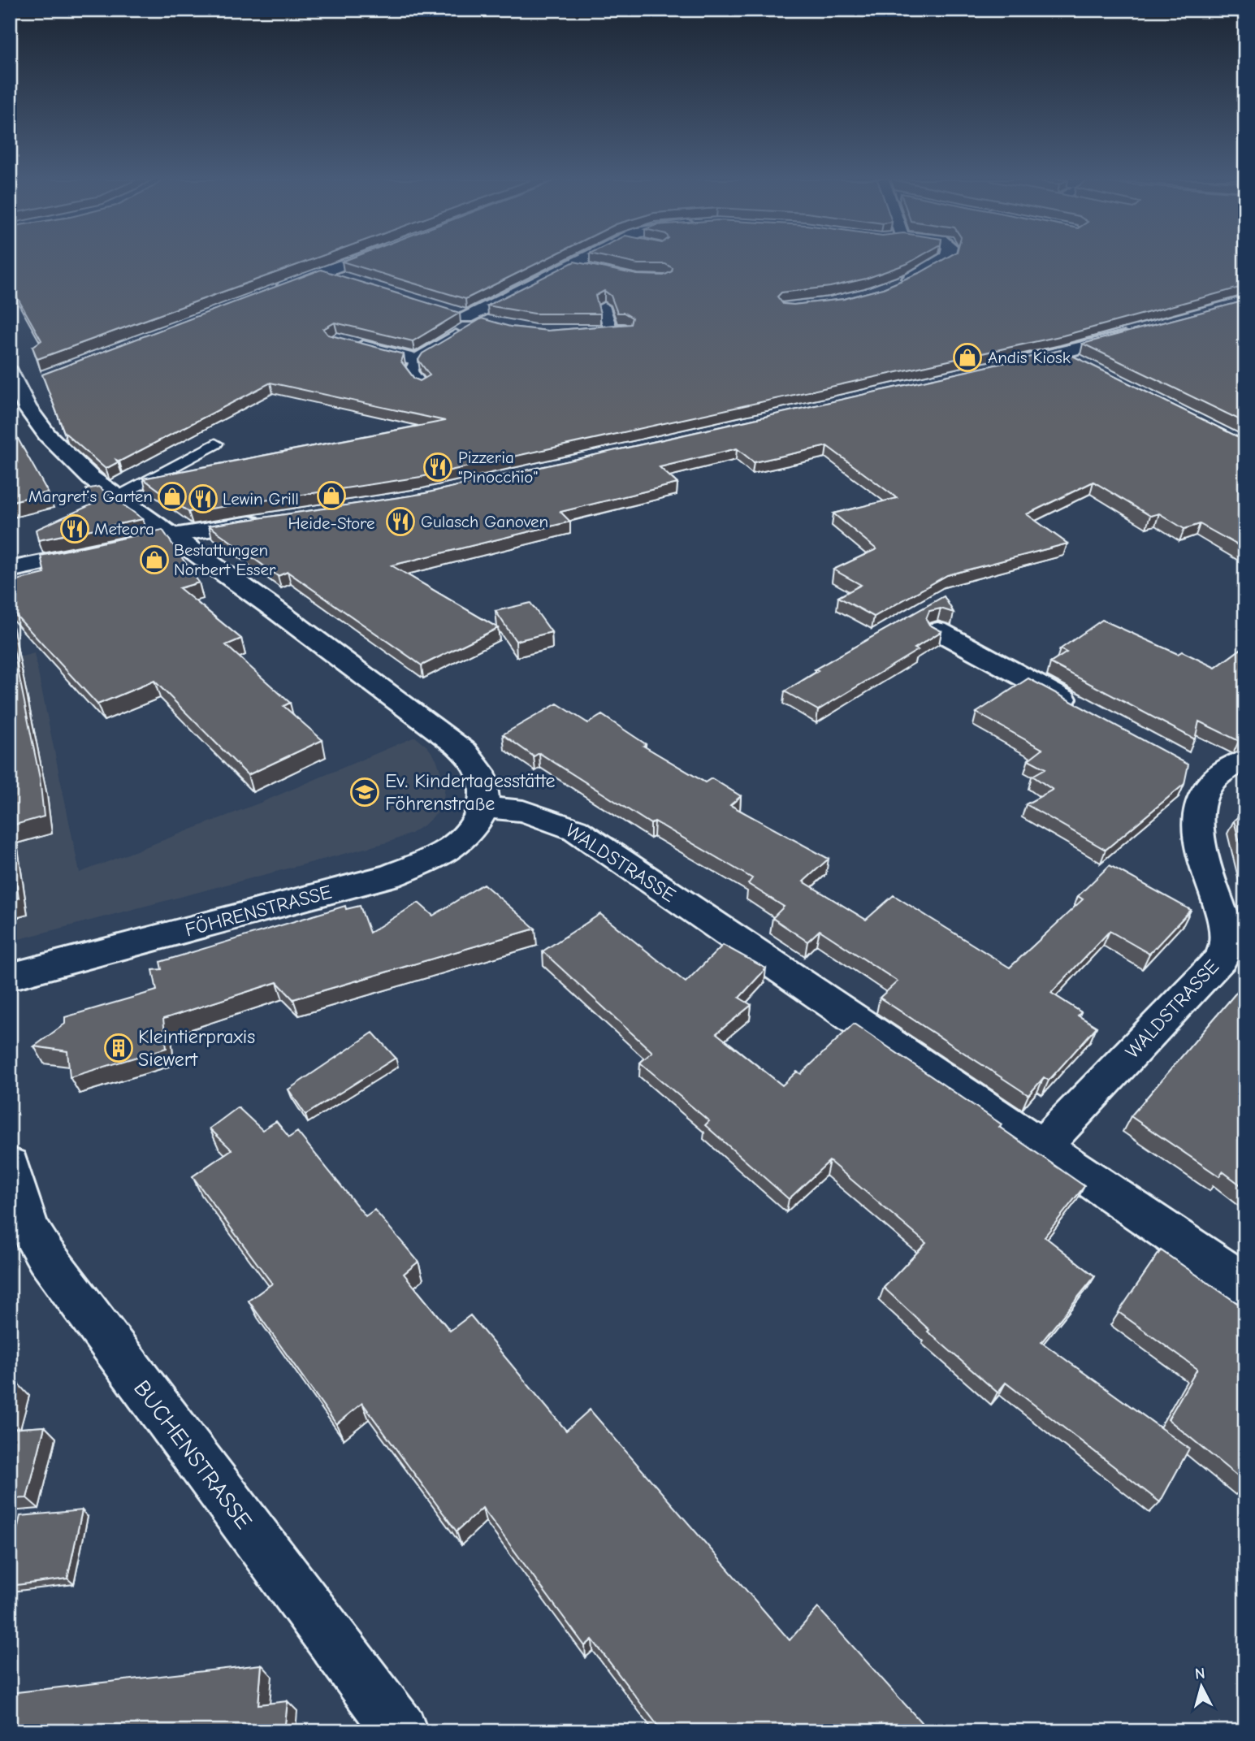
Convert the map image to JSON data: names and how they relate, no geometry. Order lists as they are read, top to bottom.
{
  "streets": {
    "street": ["WALDSTRASSE", "FÖHRENSTRASSE", "BUCHENSTRASSE"]
  },
  "crossings": [
    ["WALDSTRASSE", "FÖHRENSTRASSE"]
  ],
  "places": {
    "shop": [
      "Andis Kiosk",
      "Heide-Store",
      "Margret’s Garten",
      "Bestattungen Norbert Esser"
    ],
    "restaurant": [
      "Pizzeria \"Pinocchio\"",
      "Lewin Grill",
      "Gulasch Ganoven",
      "Meteora"
    ],
    "school or university": ["Ev. Kindertagesstätte Föhrenstraße"],
    "building": ["Kleintierpraxis Siewert"]
  },
  "north": "top"
}
